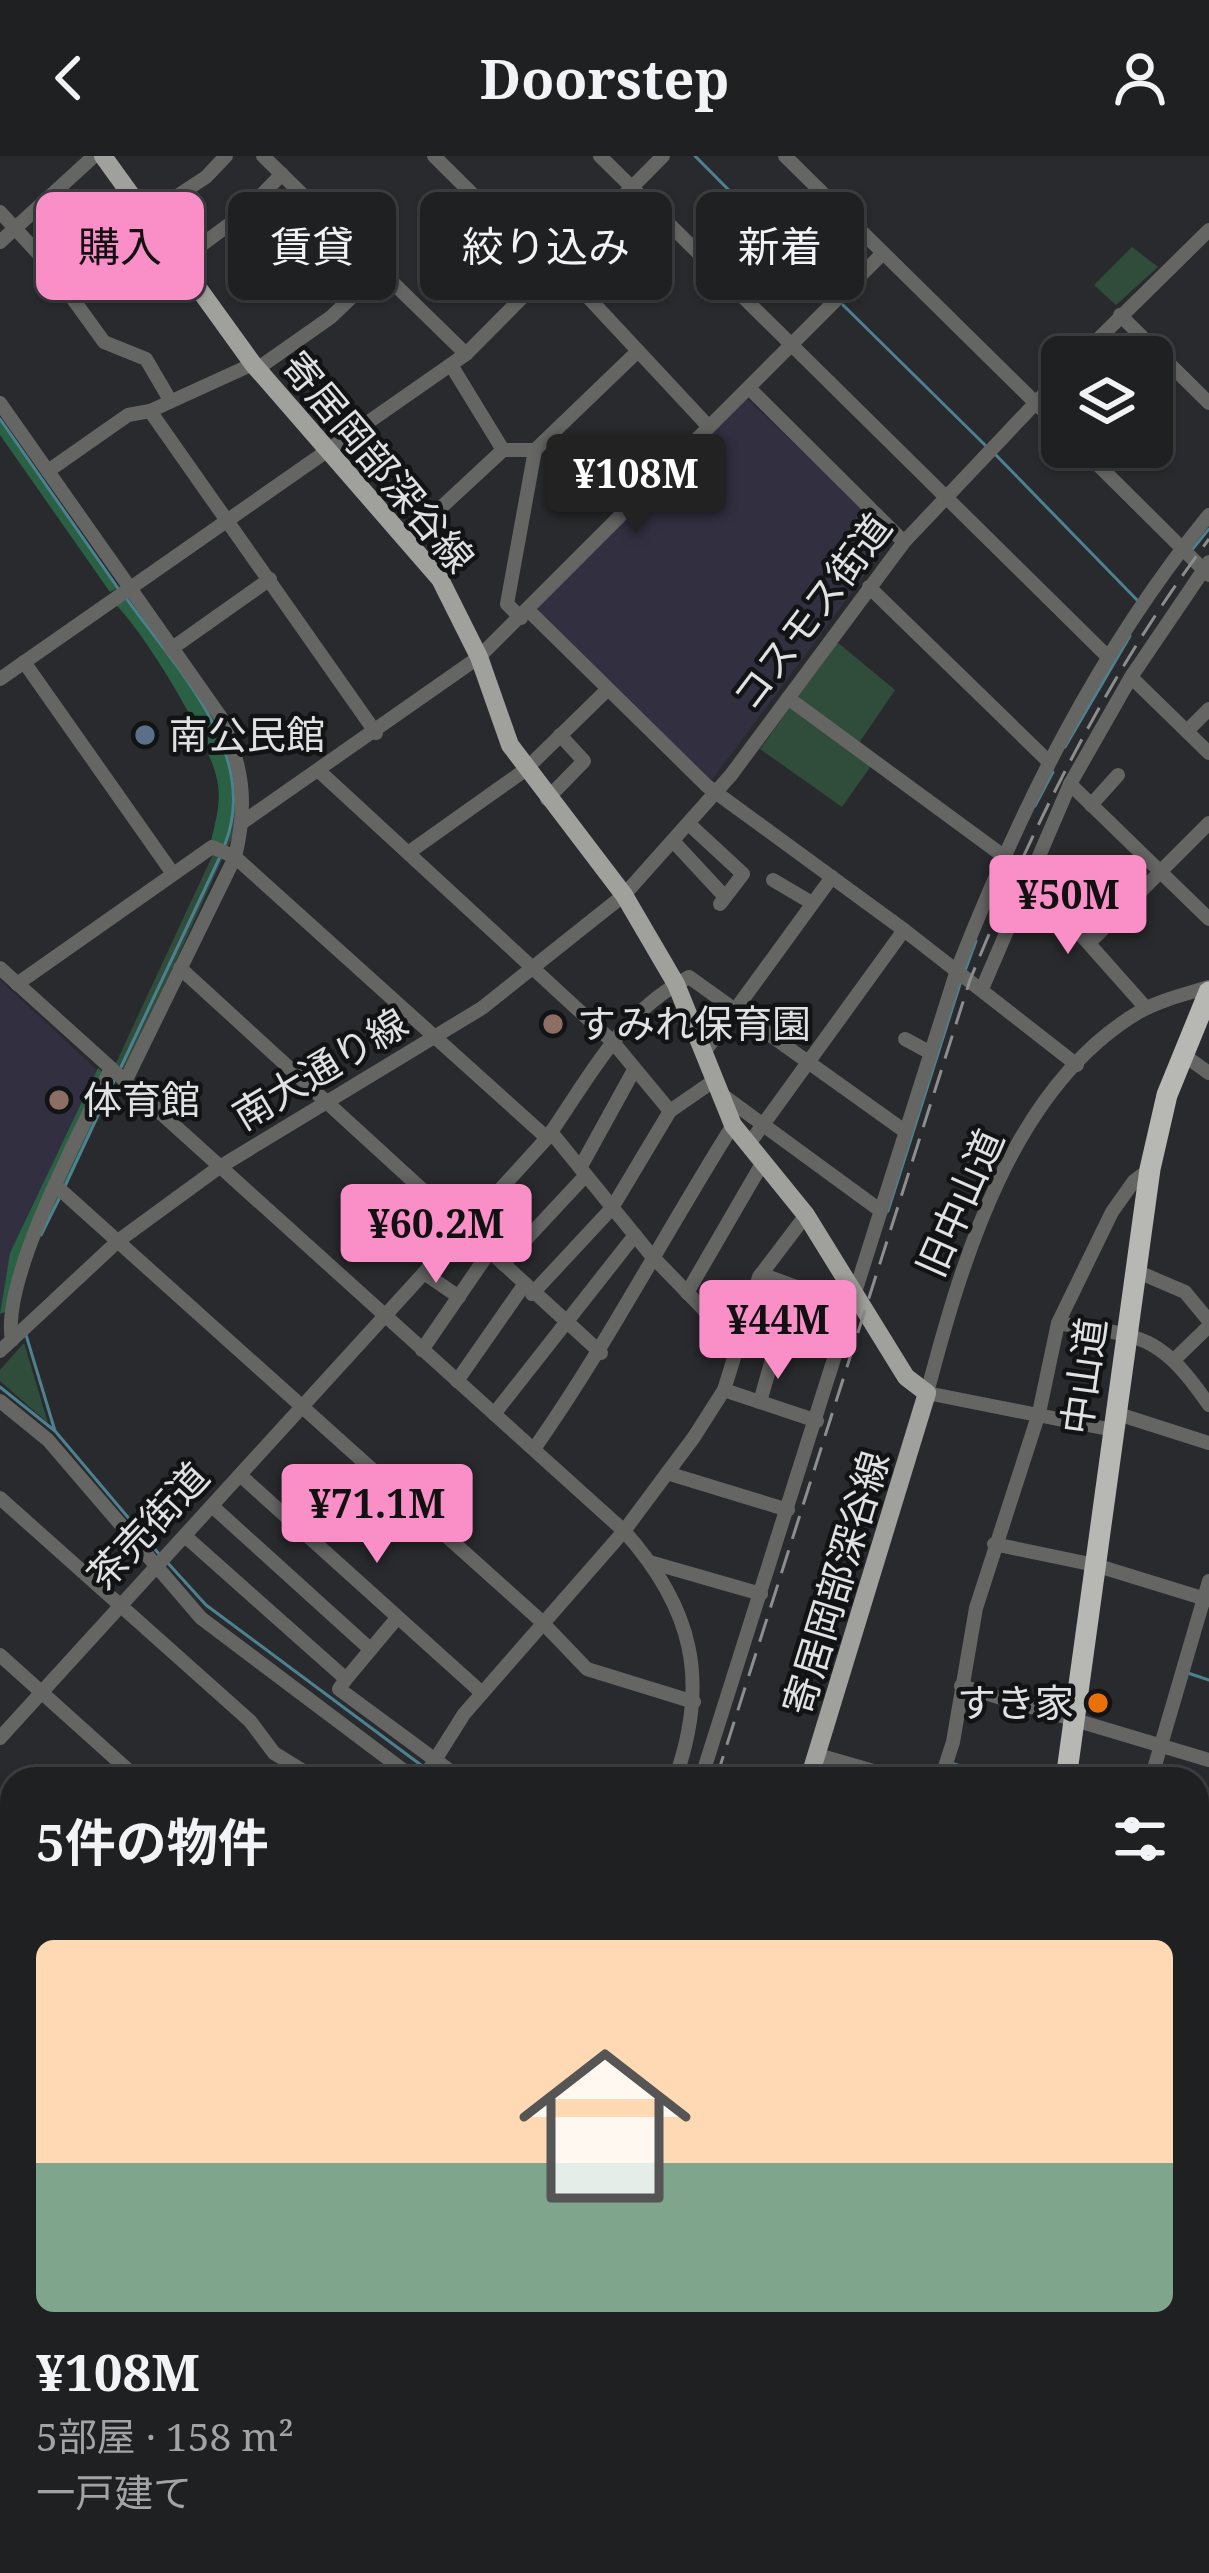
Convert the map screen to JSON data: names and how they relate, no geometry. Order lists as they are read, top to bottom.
{
  "streets": {
    "highway": ["中山道"],
    "main road": ["寄居岡部深谷線"],
    "street": [
      "コスモス街道",
      "南大通り線",
      "旧中山道",
      "茶売街道"
    ]
  },
  "crossings": [
    ["寄居岡部深谷線", "コスモス街道"],
    ["寄居岡部深谷線", "南大通り線"],
    ["寄居岡部深谷線", "旧中山道"],
    ["寄居岡部深谷線", "茶売街道"],
    ["コスモス街道", "南大通り線"],
    ["旧中山道", "中山道"]
  ],
  "places": [
    "南公民館",
    "すみれ保育園",
    "体育館",
    "すき家"
  ],
  "page": {
    "header": "Doorstep",
    "chip": [
      "購入",
      "賃貸",
      "絞り込み",
      "新着"
    ],
    "price": [
      "¥108M",
      "¥50M",
      "¥60.2M",
      "¥44M",
      "¥71.1M"
    ],
    "heading": "5件の物件",
    "list": [
      {
        "name": "¥108M",
        "note": "5部屋 · 158 m² · 一戸建て"
      }
    ]
  }
}
